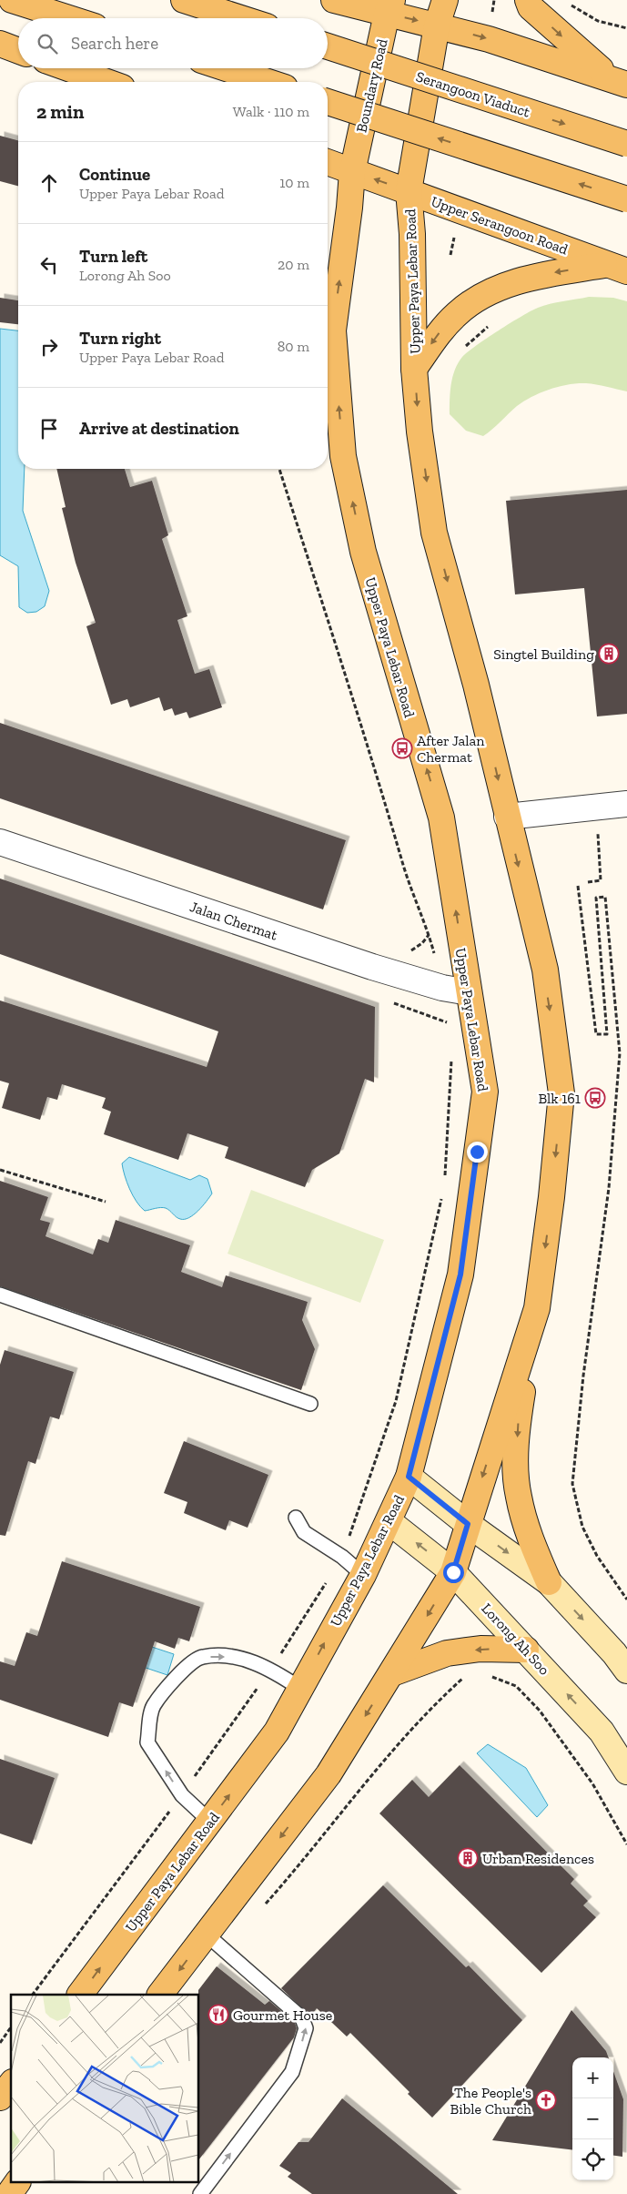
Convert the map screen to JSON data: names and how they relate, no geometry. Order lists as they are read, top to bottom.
{
  "streets": {
    "main road": [
      "Boundary Road",
      "Serangoon Viaduct",
      "Upper Serangoon Road",
      "Upper Paya Lebar Road",
      "Lorong Ah Soo"
    ],
    "street": ["Jalan Chermat"]
  },
  "crossings": [
    ["Boundary Road", "Upper Serangoon Road"],
    ["Boundary Road", "Upper Paya Lebar Road"],
    ["Upper Serangoon Road", "Upper Paya Lebar Road"],
    ["Upper Paya Lebar Road", "Jalan Chermat"],
    ["Upper Paya Lebar Road", "Lorong Ah Soo"]
  ],
  "places": {
    "building": ["Singtel Building", "Urban Residences"],
    "bus stop": ["After Jalan Chermat", "Blk 161"],
    "restaurant": ["Gourmet House"],
    "church": ["The People's Bible Church"]
  },
  "page": {
    "search": "Search here",
    "heading": ["2 min", "Walk · 110 m"],
    "list": [
      ["Continue", "Upper Paya Lebar Road", "10 m"],
      ["Turn left", "Lorong Ah Soo", "20 m"],
      ["Turn right", "Upper Paya Lebar Road", "80 m"],
      "Arrive at destination"
    ],
    "map_buttons": ["+", "−"]
  }
}
